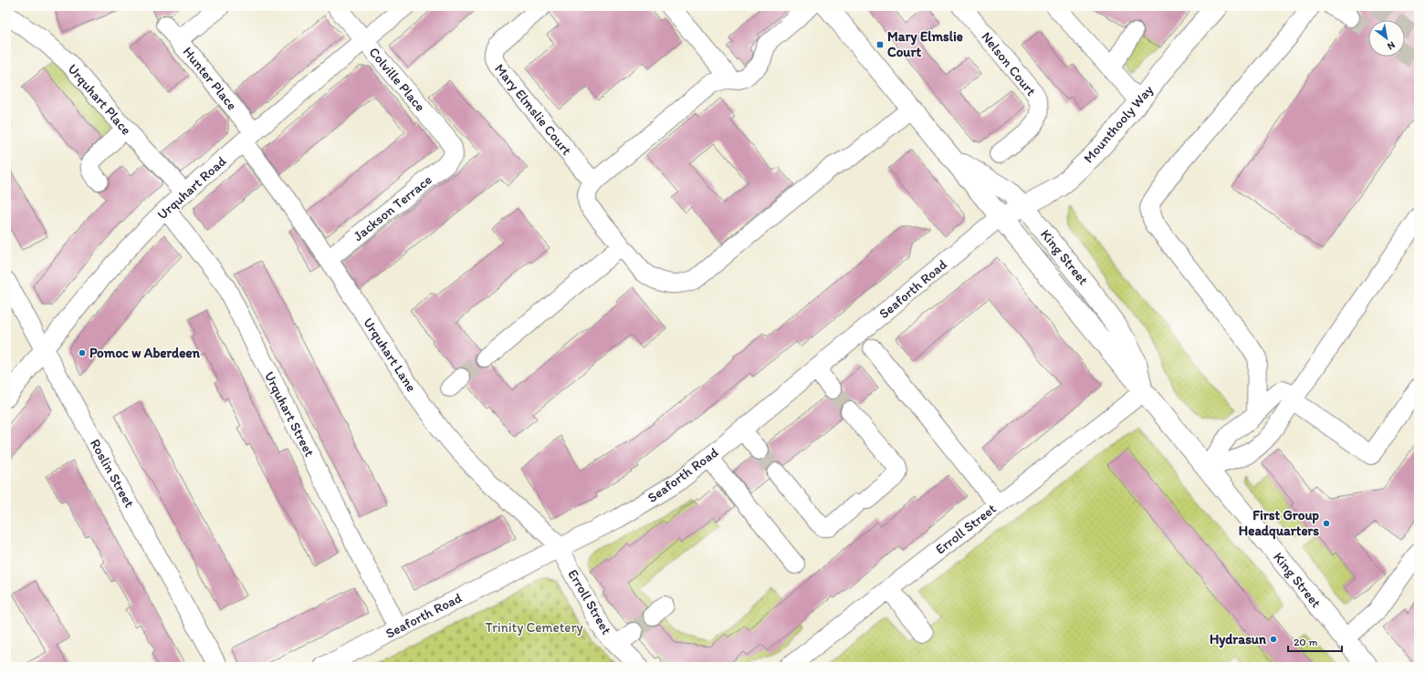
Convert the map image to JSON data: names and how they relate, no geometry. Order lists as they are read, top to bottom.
{
  "streets": {
    "main road": ["Mounthooly Way", "King Street"],
    "street": [
      "Nelson Court",
      "Hunter Place",
      "Colville Place",
      "Urquhart Place",
      "Mary Elmslie Court",
      "Urquhart Road",
      "Jackson Terrace",
      "Seaforth Road",
      "Urquhart Lane",
      "Urquhart Street",
      "Roslin Street",
      "Erroll Street"
    ]
  },
  "crossings": [
    ["Hunter Place", "Urquhart Road"],
    ["Hunter Place", "Urquhart Lane"],
    ["Colville Place", "Urquhart Road"],
    ["Colville Place", "Jackson Terrace"],
    ["Urquhart Place", "Urquhart Road"],
    ["Mounthooly Way", "King Street"],
    ["Mounthooly Way", "Seaforth Road"],
    ["Urquhart Road", "Urquhart Lane"],
    ["Urquhart Road", "Urquhart Street"],
    ["Urquhart Road", "Roslin Street"],
    ["Jackson Terrace", "Urquhart Lane"],
    ["King Street", "Seaforth Road"],
    ["King Street", "Erroll Street"],
    ["Seaforth Road", "Urquhart Lane"],
    ["Seaforth Road", "Urquhart Street"],
    ["Seaforth Road", "Erroll Street"],
    ["Urquhart Lane", "Erroll Street"]
  ],
  "parks": ["Trinity Cemetery"],
  "places": {
    "transit": ["Mary Elmslie Court"],
    "other": ["Pomoc w Aberdeen", "First Group Headquarters", "Hydrasun"]
  },
  "scale_bar": "20 m",
  "north": "bottom right"
}
